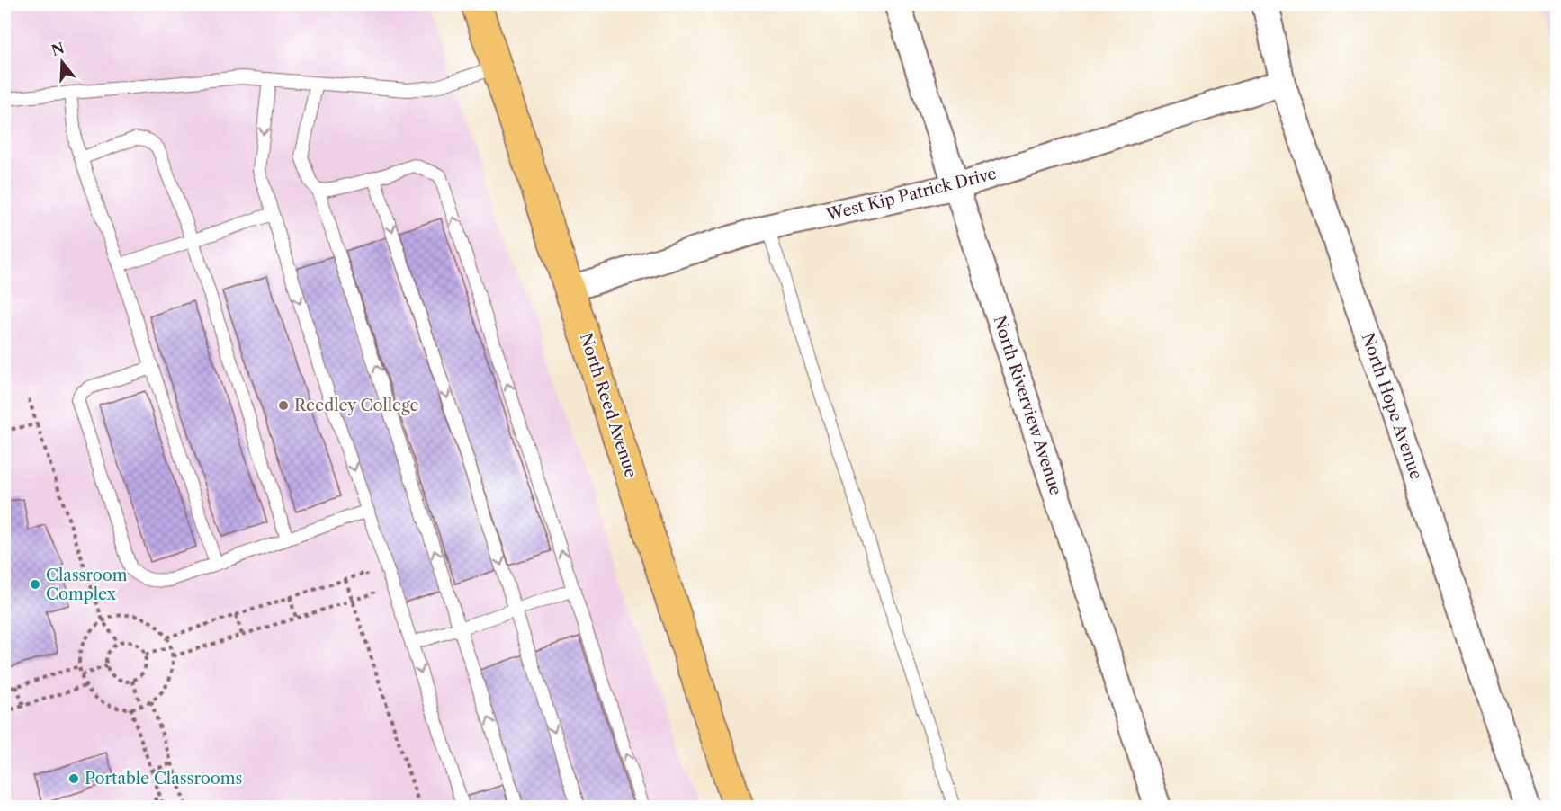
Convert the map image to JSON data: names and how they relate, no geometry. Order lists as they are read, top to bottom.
{
  "streets": {
    "main road": ["North Reed Avenue"],
    "street": ["West Kip Patrick Drive", "North Riverview Avenue", "North Hope Avenue"]
  },
  "crossings": [
    ["West Kip Patrick Drive", "North Reed Avenue"],
    ["West Kip Patrick Drive", "North Riverview Avenue"],
    ["West Kip Patrick Drive", "North Hope Avenue"]
  ],
  "places": ["Reedley College", "Classroom Complex", "Portable Classrooms"],
  "north": "top"
}
